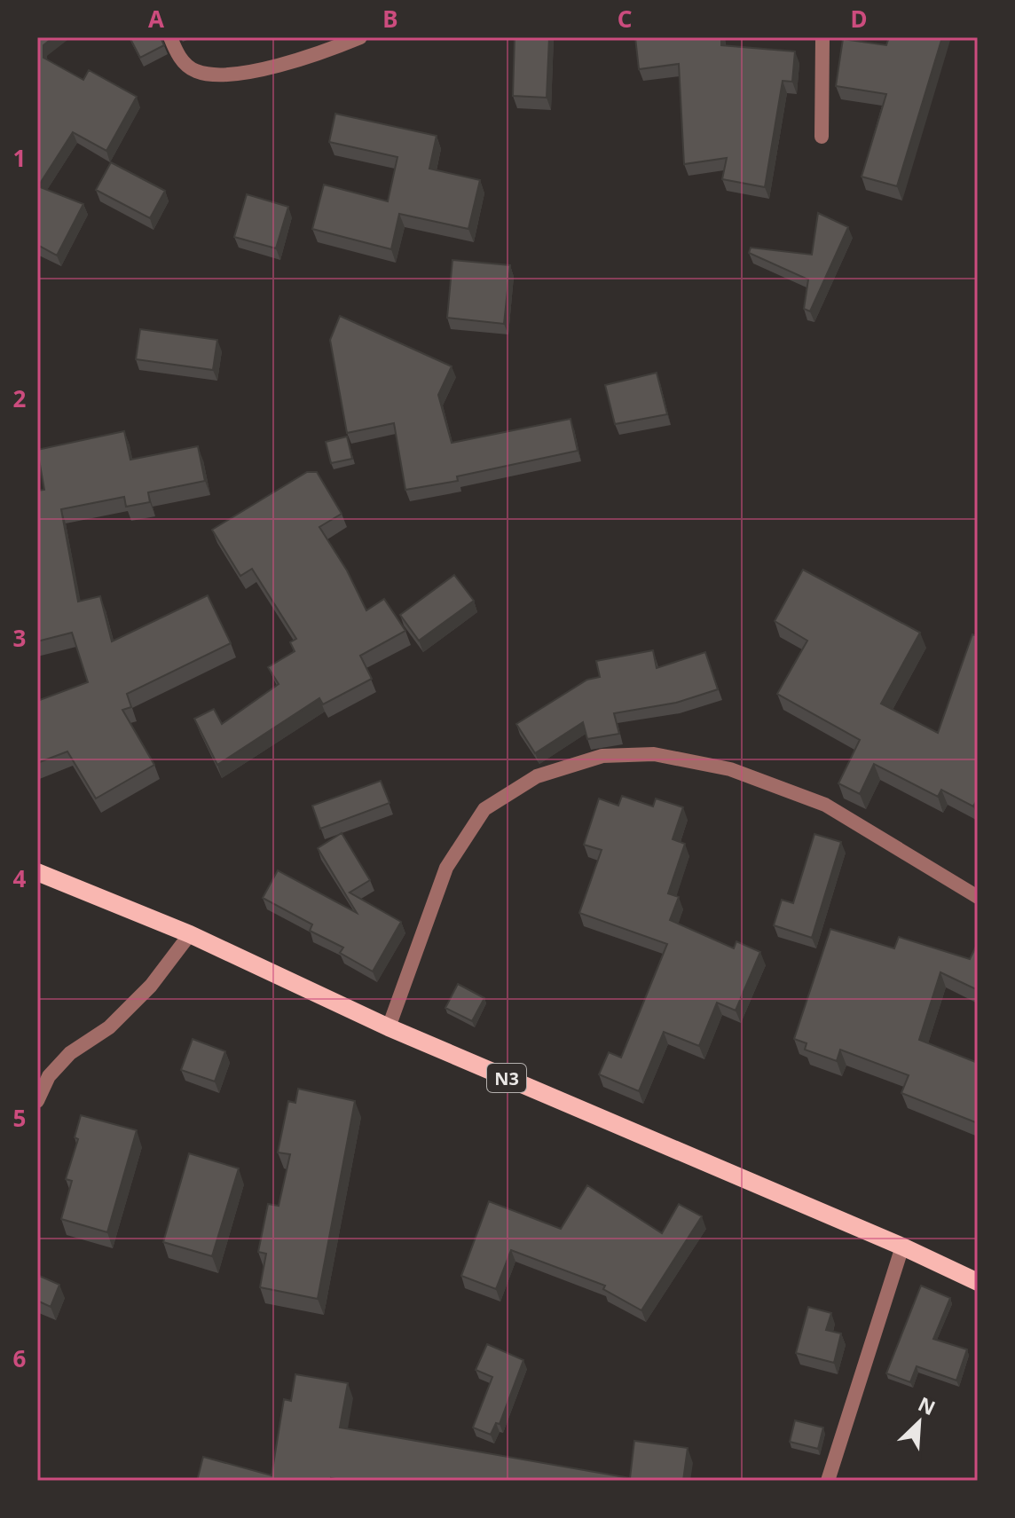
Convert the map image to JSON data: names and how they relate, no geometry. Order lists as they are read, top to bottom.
{
  "streets": {
    "main road": ["N3"]
  },
  "north": "top right",
  "grid": {
    "columns": [
      "A",
      "B",
      "C",
      "D"
    ],
    "rows": [
      "1",
      "2",
      "3",
      "4",
      "5",
      "6"
    ]
  }
}
